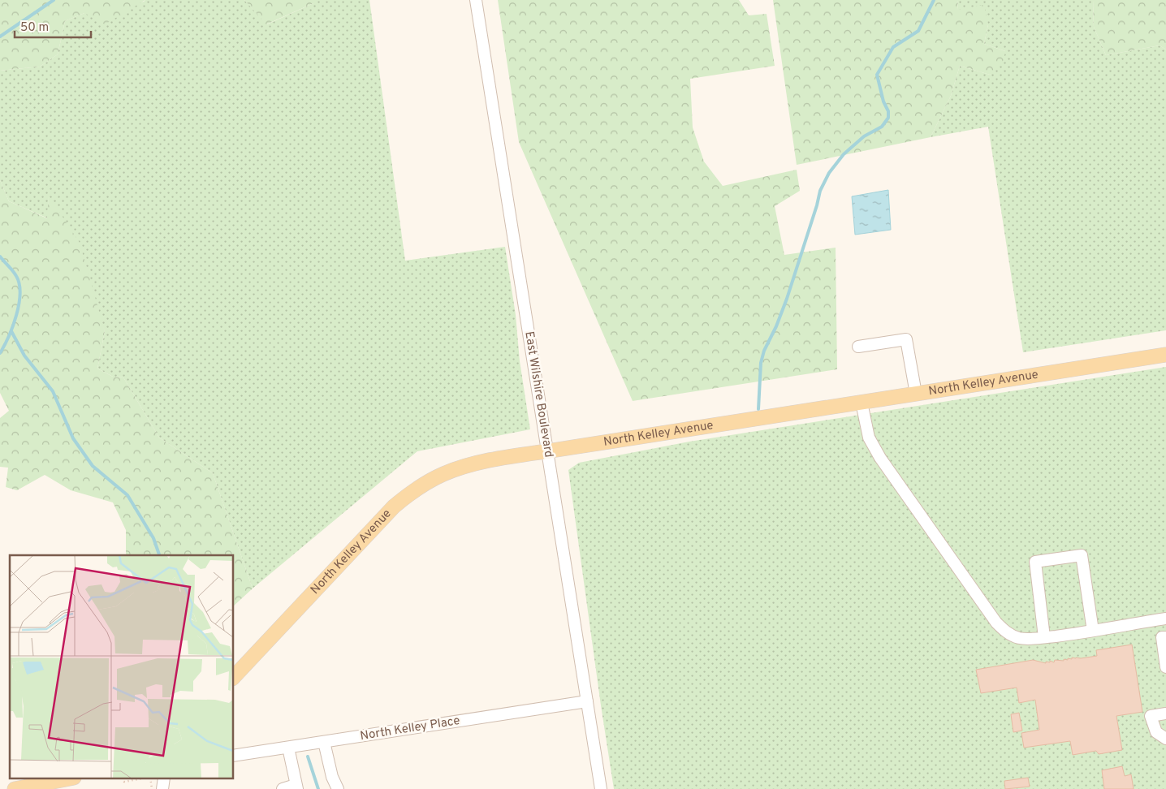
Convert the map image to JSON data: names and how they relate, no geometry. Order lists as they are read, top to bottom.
{
  "streets": {
    "main road": ["North Kelley Avenue"],
    "street": ["East Wilshire Boulevard", "North Kelley Place"]
  },
  "crossings": [
    ["North Kelley Avenue", "East Wilshire Boulevard"],
    ["East Wilshire Boulevard", "North Kelley Place"]
  ],
  "scale_bar": "50 m"
}
